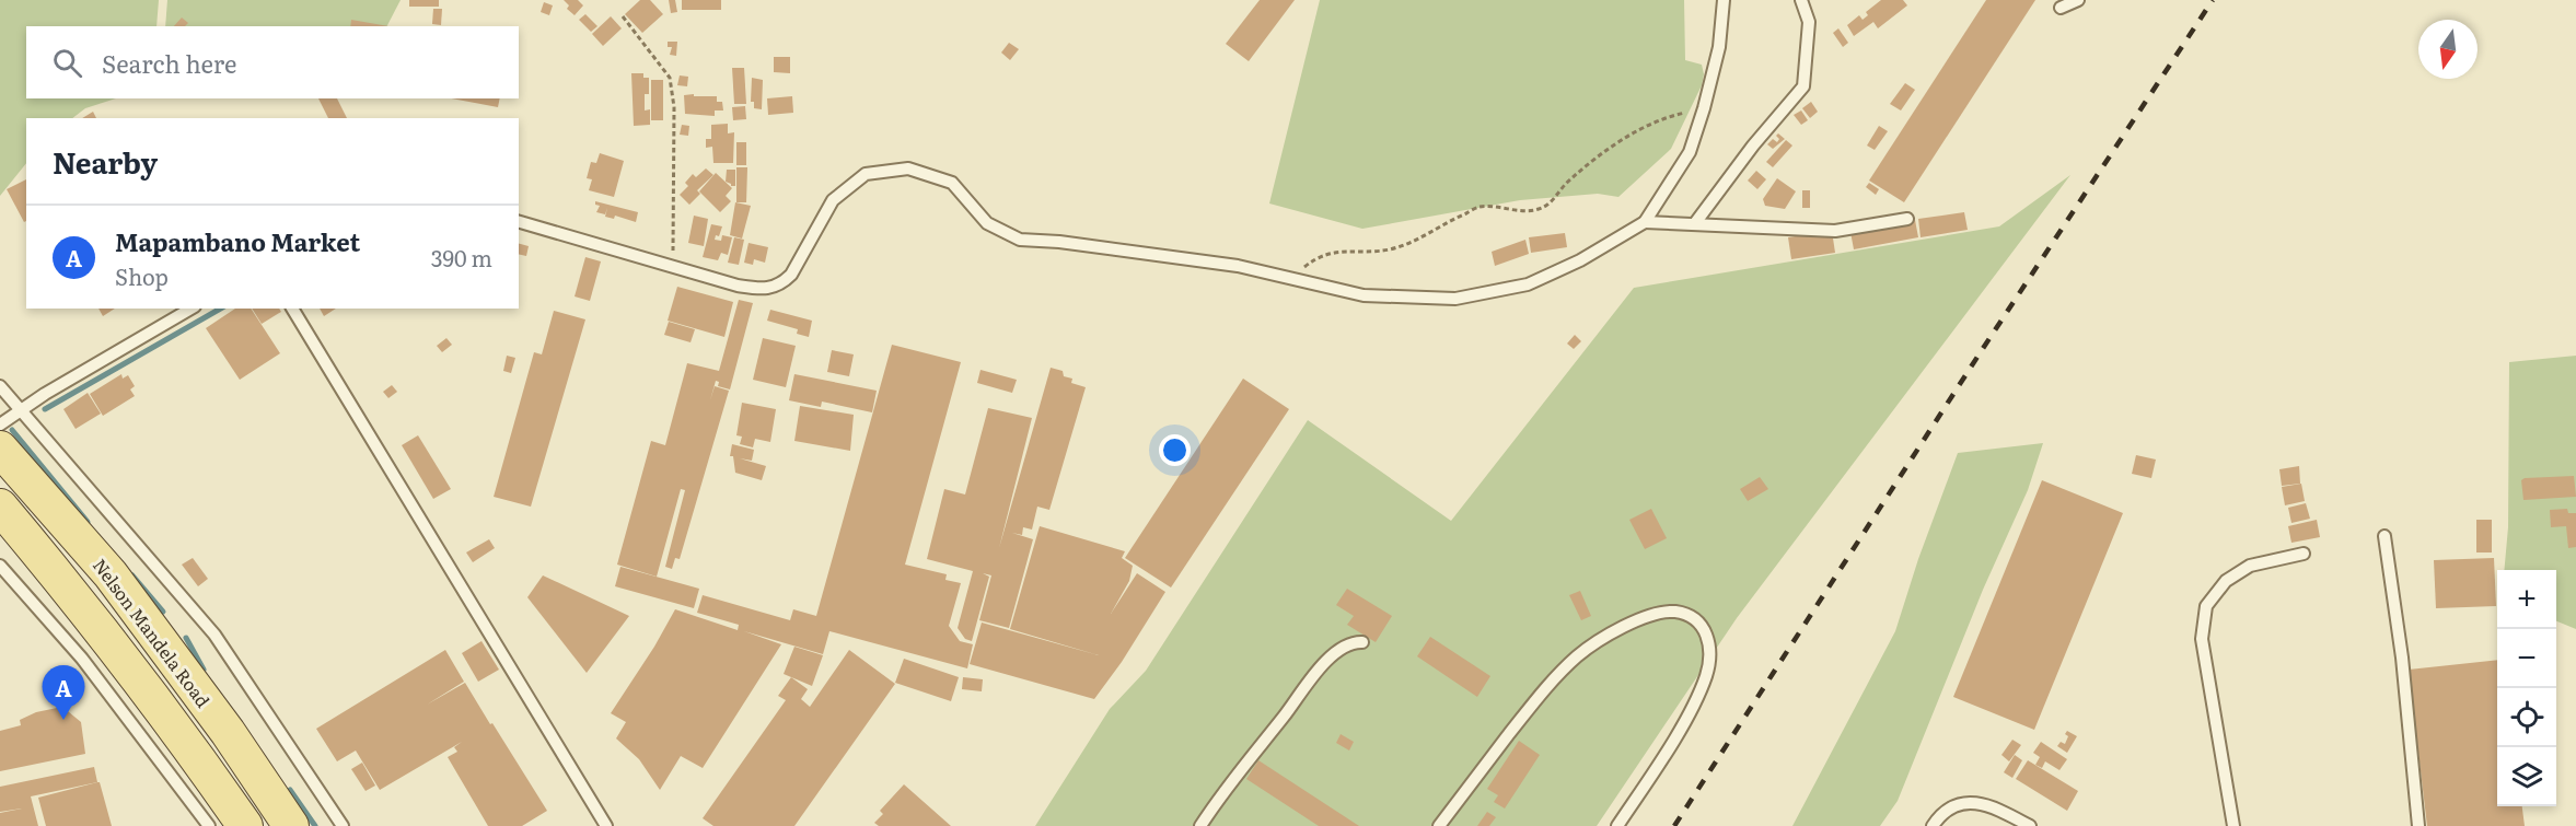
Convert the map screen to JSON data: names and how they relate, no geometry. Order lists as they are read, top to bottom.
{
  "streets": {
    "main road": ["Nelson Mandela Road"]
  },
  "north": "bottom",
  "page": {
    "search": "Search here",
    "heading": "Nearby",
    "list": [
      {
        "mark": "A",
        "name": "Mapambano Market",
        "note": "Shop",
        "value": "390 m"
      }
    ],
    "map_buttons": ["+", "−"],
    "pins": "A"
  }
}
